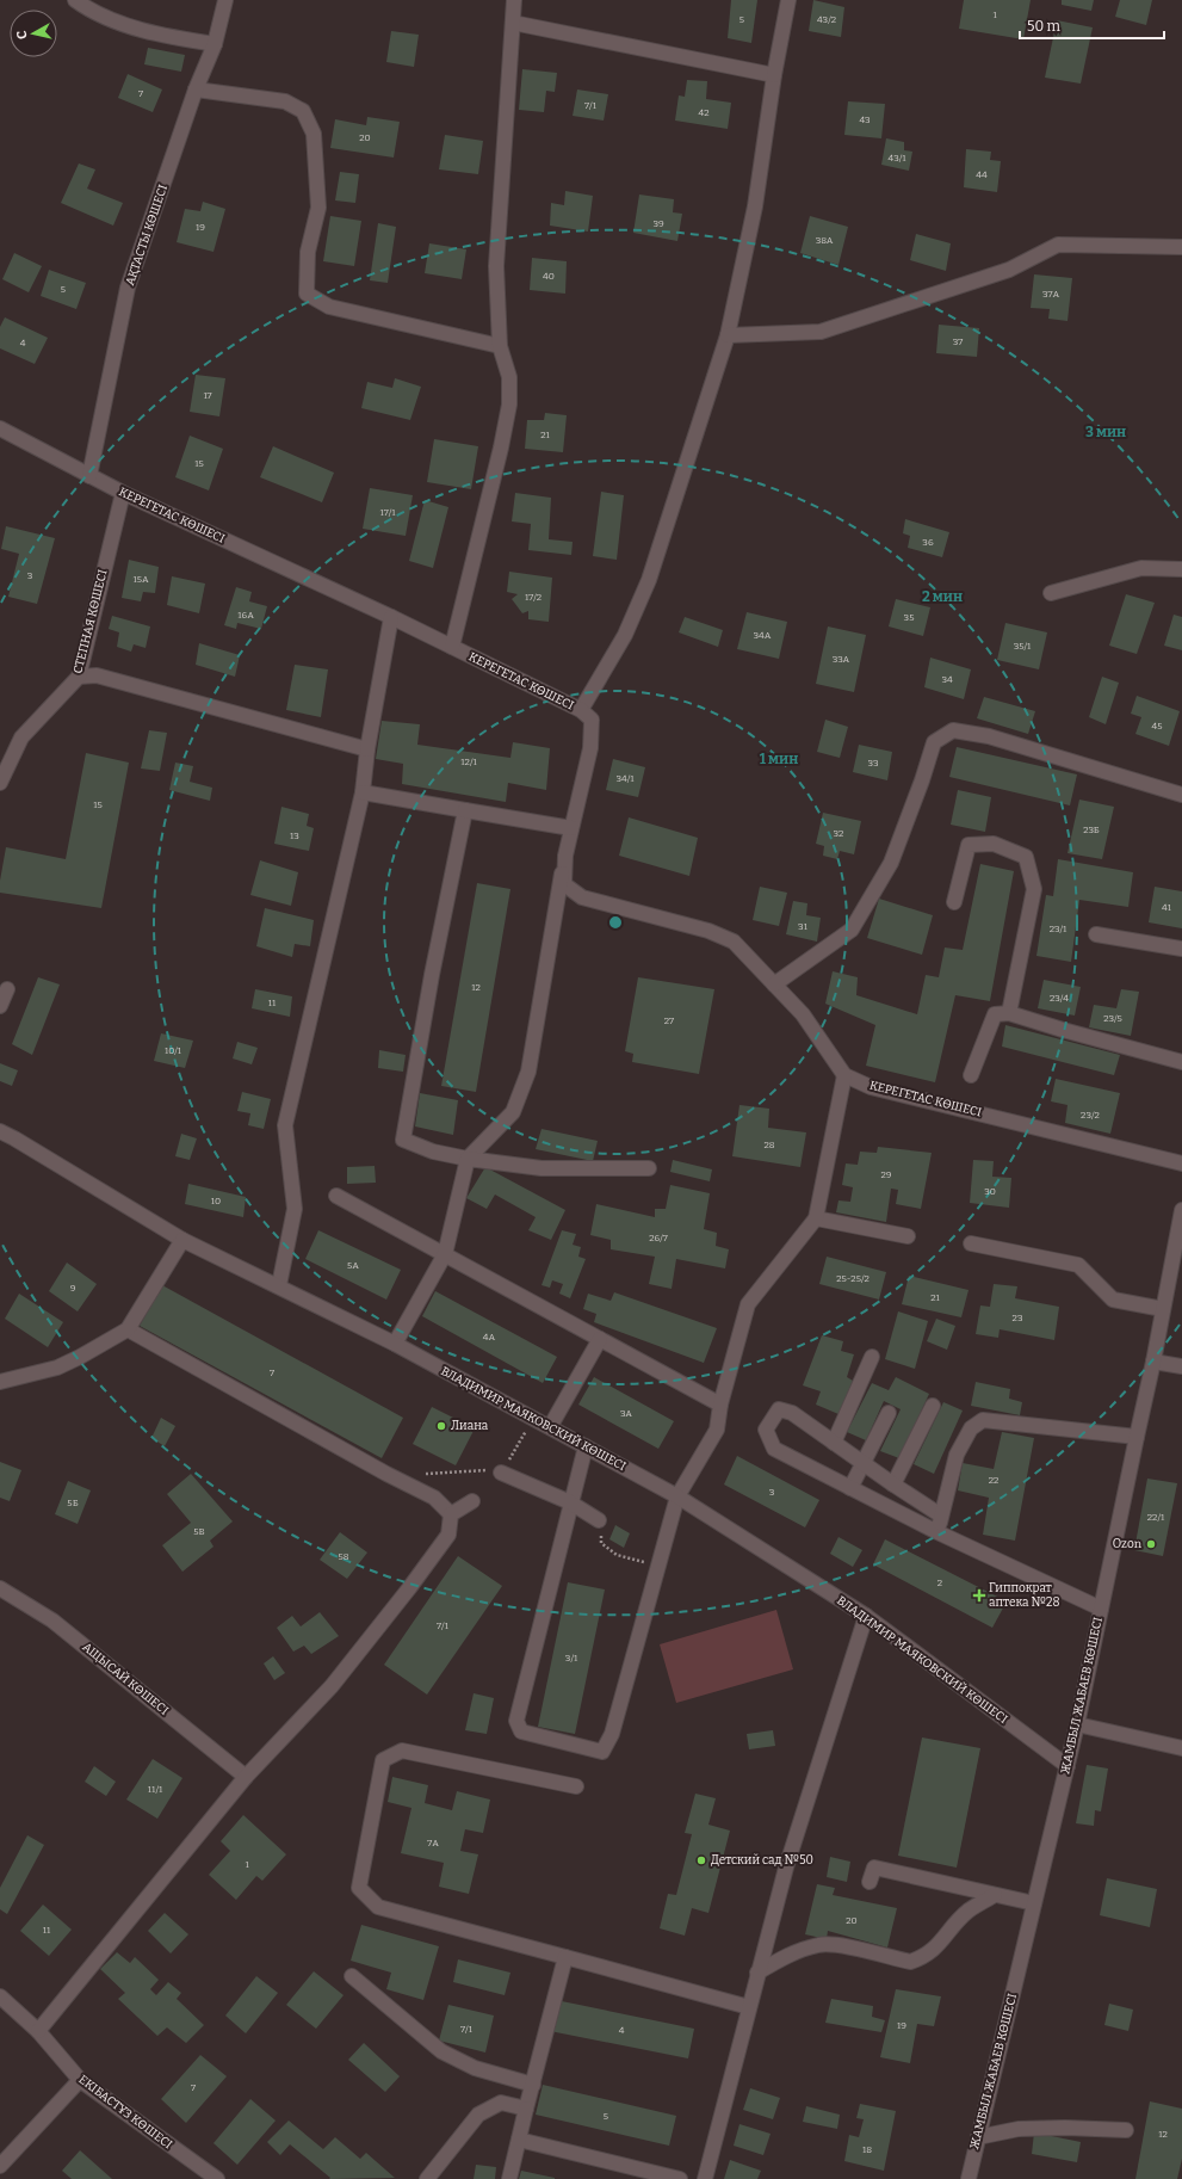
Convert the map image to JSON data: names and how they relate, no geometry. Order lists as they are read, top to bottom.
{
  "streets": {
    "street": [
      "АҚТАСТЫ КӨШЕСІ",
      "КЕРЕГЕТАС КӨШЕСІ",
      "СТЕПНАЯ КӨШЕСІ",
      "ВЛАДИМИР МАЯКОВСКИЙ КӨШЕСІ",
      "АЩЫСАЙ КӨШЕСІ",
      "ЖАМБЫЛ ЖАБАЕВ КӨШЕСІ",
      "ЕКІБАСТҰЗ КӨШЕСІ"
    ]
  },
  "crossings": [
    ["АҚТАСТЫ КӨШЕСІ", "КЕРЕГЕТАС КӨШЕСІ"],
    ["КЕРЕГЕТАС КӨШЕСІ", "СТЕПНАЯ КӨШЕСІ"],
    ["ВЛАДИМИР МАЯКОВСКИЙ КӨШЕСІ", "ЖАМБЫЛ ЖАБАЕВ КӨШЕСІ"]
  ],
  "places": {
    "other": ["Лиана", "Ozon", "Детский сад №50"],
    "health": ["Гиппократ аптека №28"]
  },
  "house_numbers": [
    "1",
    "5",
    "43/2",
    "7",
    "7/1",
    "42",
    "43",
    "20",
    "43/1",
    "44",
    "39",
    "19",
    "38А",
    "40",
    "5",
    "37А",
    "37",
    "4",
    "17",
    "21",
    "15",
    "17/1",
    "36",
    "3",
    "15А",
    "17/2",
    "16А",
    "35",
    "34А",
    "35/1",
    "33А",
    "34",
    "45",
    "12/1",
    "33",
    "34/1",
    "15",
    "23Б",
    "32",
    "13",
    "41",
    "31",
    "23/1",
    "12",
    "23/4",
    "11",
    "23/5",
    "27",
    "10/1",
    "23/2",
    "28",
    "29",
    "30",
    "10",
    "26/7",
    "5А",
    "25-25/2",
    "9",
    "21",
    "23",
    "4А",
    "7",
    "3А",
    "22",
    "3",
    "5Б",
    "22/1",
    "5В",
    "58",
    "2",
    "7/1",
    "3/1",
    "11/1",
    "7А",
    "1",
    "20",
    "11",
    "19",
    "7/1",
    "4",
    "7",
    "5",
    "12",
    "18"
  ],
  "scale_bar": "50 m",
  "north": "left",
  "rings": ["3 мин", "2 мин", "1 мин"]
}
